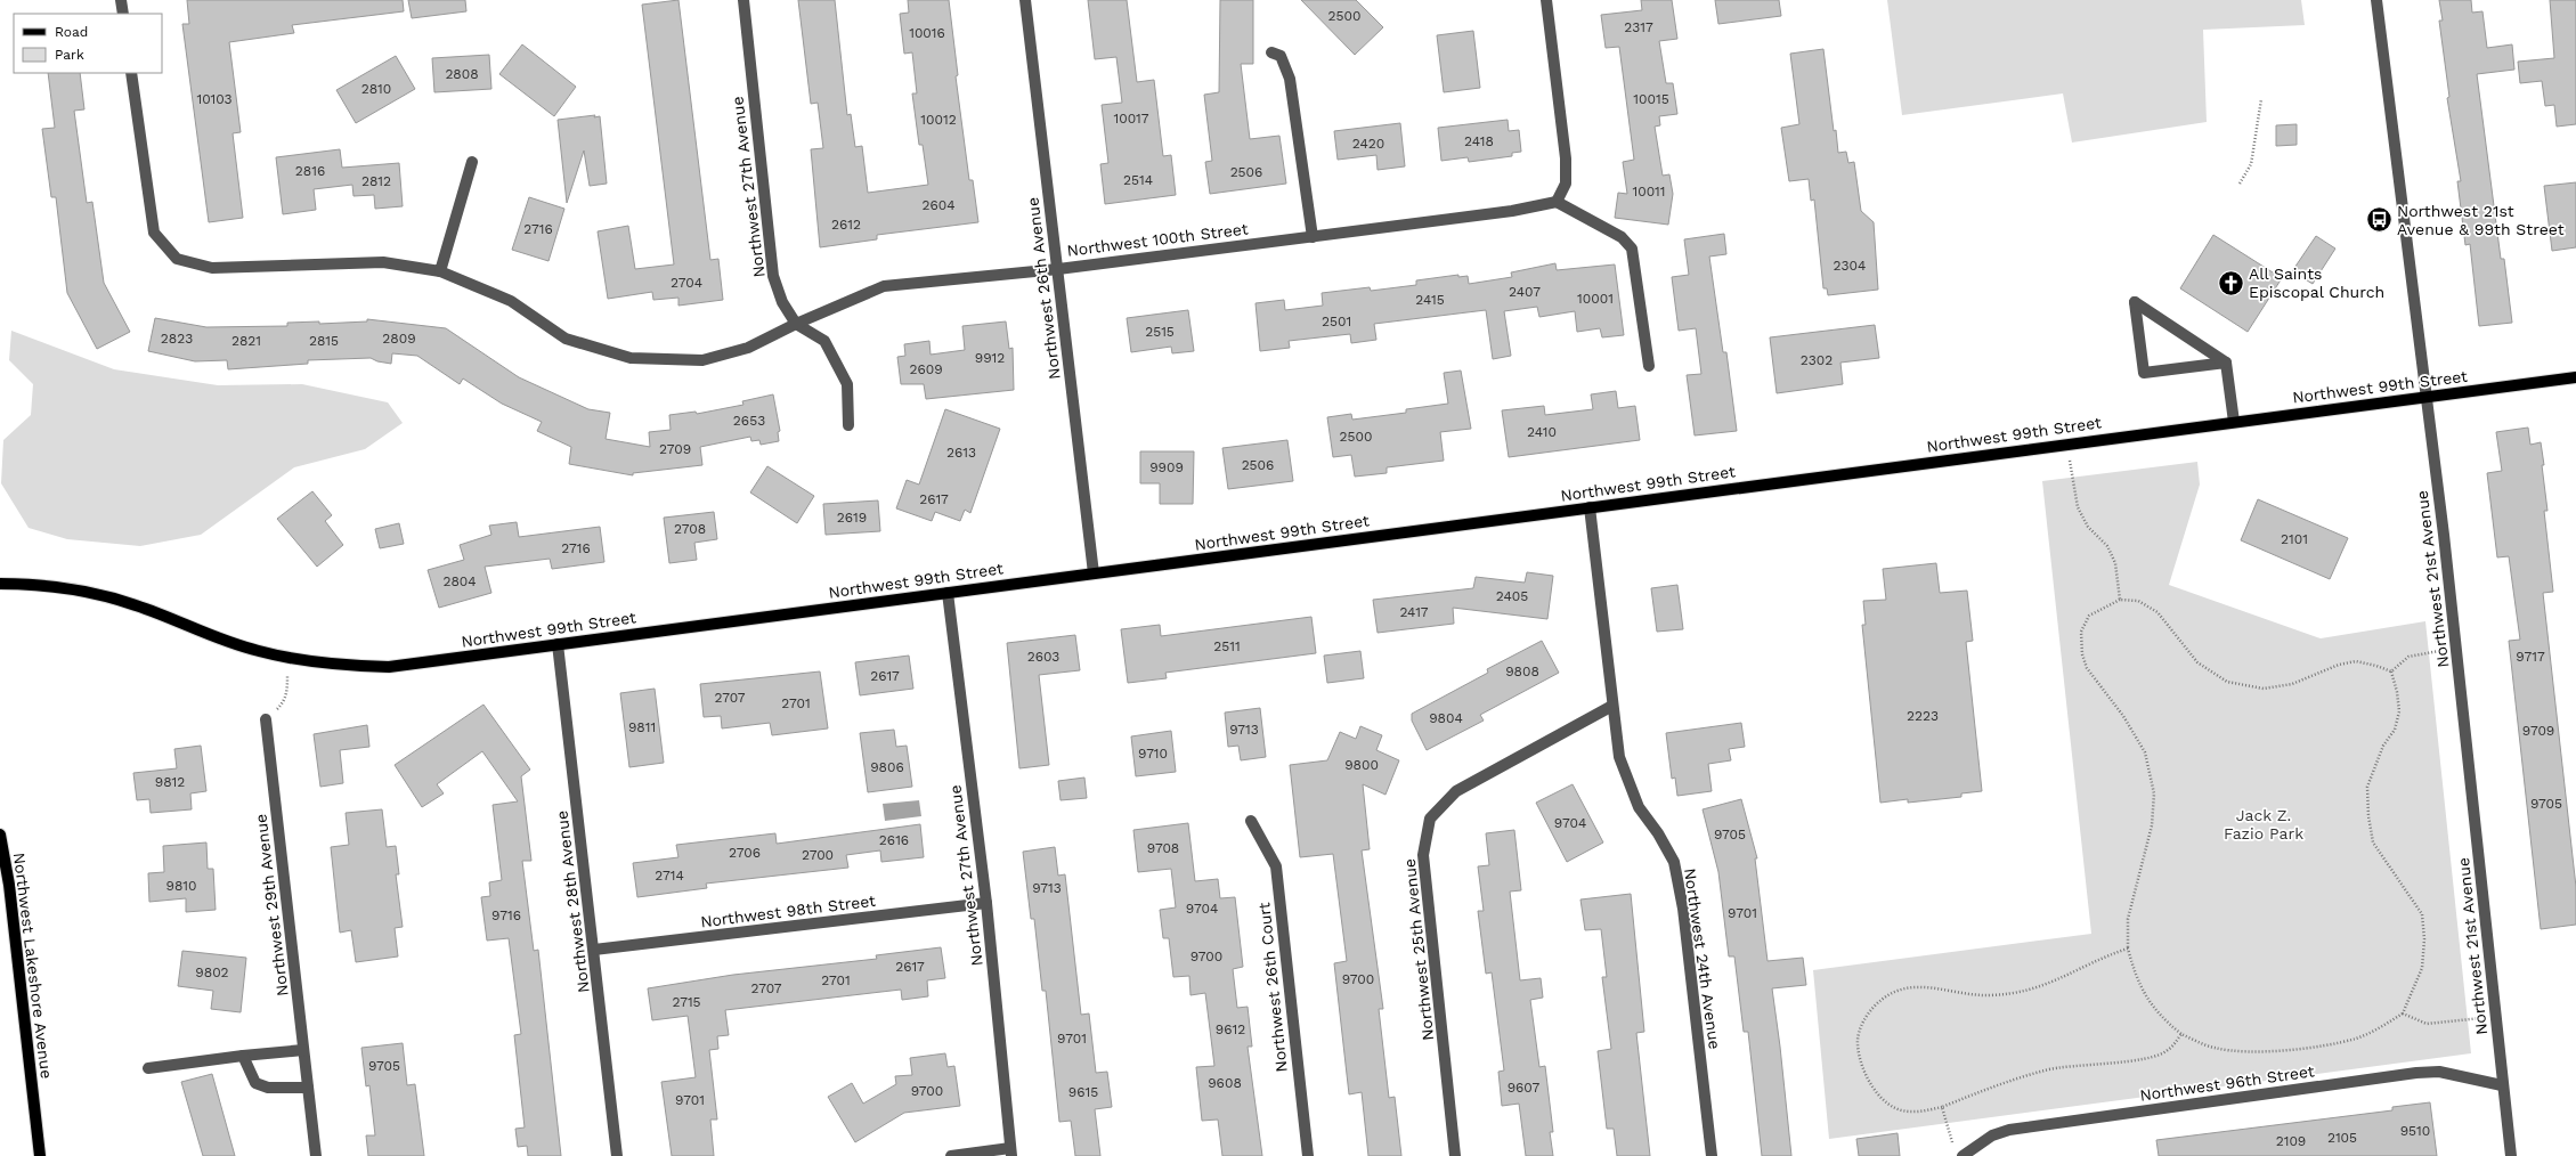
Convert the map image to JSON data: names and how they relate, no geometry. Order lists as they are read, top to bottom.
{
  "streets": {
    "main road": ["Northwest 99th Street", "Northwest Lakeshore Avenue"],
    "street": [
      "Northwest 27th Avenue",
      "Northwest 100th Street",
      "Northwest 26th Avenue",
      "Northwest 21st Avenue",
      "Northwest 28th Avenue",
      "Northwest 29th Avenue",
      "Northwest 98th Street",
      "Northwest 25th Avenue",
      "Northwest 24th Avenue",
      "Northwest 26th Court",
      "Northwest 96th Street"
    ]
  },
  "crossings": [
    ["Northwest 27th Avenue", "Northwest 100th Street"],
    ["Northwest 27th Avenue", "Northwest 99th Street"],
    ["Northwest 27th Avenue", "Northwest 98th Street"],
    ["Northwest 100th Street", "Northwest 26th Avenue"],
    ["Northwest 26th Avenue", "Northwest 99th Street"],
    ["Northwest 99th Street", "Northwest 21st Avenue"],
    ["Northwest 99th Street", "Northwest 28th Avenue"],
    ["Northwest 99th Street", "Northwest 24th Avenue"],
    ["Northwest 21st Avenue", "Northwest 96th Street"],
    ["Northwest 28th Avenue", "Northwest 98th Street"],
    ["Northwest 25th Avenue", "Northwest 24th Avenue"]
  ],
  "parks": ["Jack Z. Fazio Park"],
  "places": {
    "bus stop": ["Northwest 21st Avenue & 99th Street"],
    "church": ["All Saints Episcopal Church"]
  },
  "house_numbers": [
    "2500",
    "2317",
    "10016",
    "2808",
    "2810",
    "10103",
    "10015",
    "10017",
    "10012",
    "2418",
    "2420",
    "2816",
    "2506",
    "2514",
    "2812",
    "10011",
    "2604",
    "2612",
    "2716",
    "2304",
    "2704",
    "2407",
    "10001",
    "2415",
    "2501",
    "2515",
    "2823",
    "2809",
    "2821",
    "2815",
    "9912",
    "2302",
    "2609",
    "2653",
    "2410",
    "2500",
    "2709",
    "2613",
    "2506",
    "9909",
    "2617",
    "2619",
    "2708",
    "2101",
    "2716",
    "2804",
    "2405",
    "2417",
    "2511",
    "2603",
    "9717",
    "9808",
    "2617",
    "2707",
    "2701",
    "2223",
    "9804",
    "9811",
    "9713",
    "9709",
    "9710",
    "9800",
    "9806",
    "9812",
    "9705",
    "9704",
    "9705",
    "2616",
    "9708",
    "2706",
    "2700",
    "2714",
    "9810",
    "9713",
    "9704",
    "9701",
    "9716",
    "9700",
    "2617",
    "9802",
    "9700",
    "2701",
    "2707",
    "2715",
    "9612",
    "9701",
    "9705",
    "9608",
    "9607",
    "9700",
    "9615",
    "9701",
    "9510",
    "2105",
    "2109"
  ],
  "legend": ["Road", "Park"]
}
